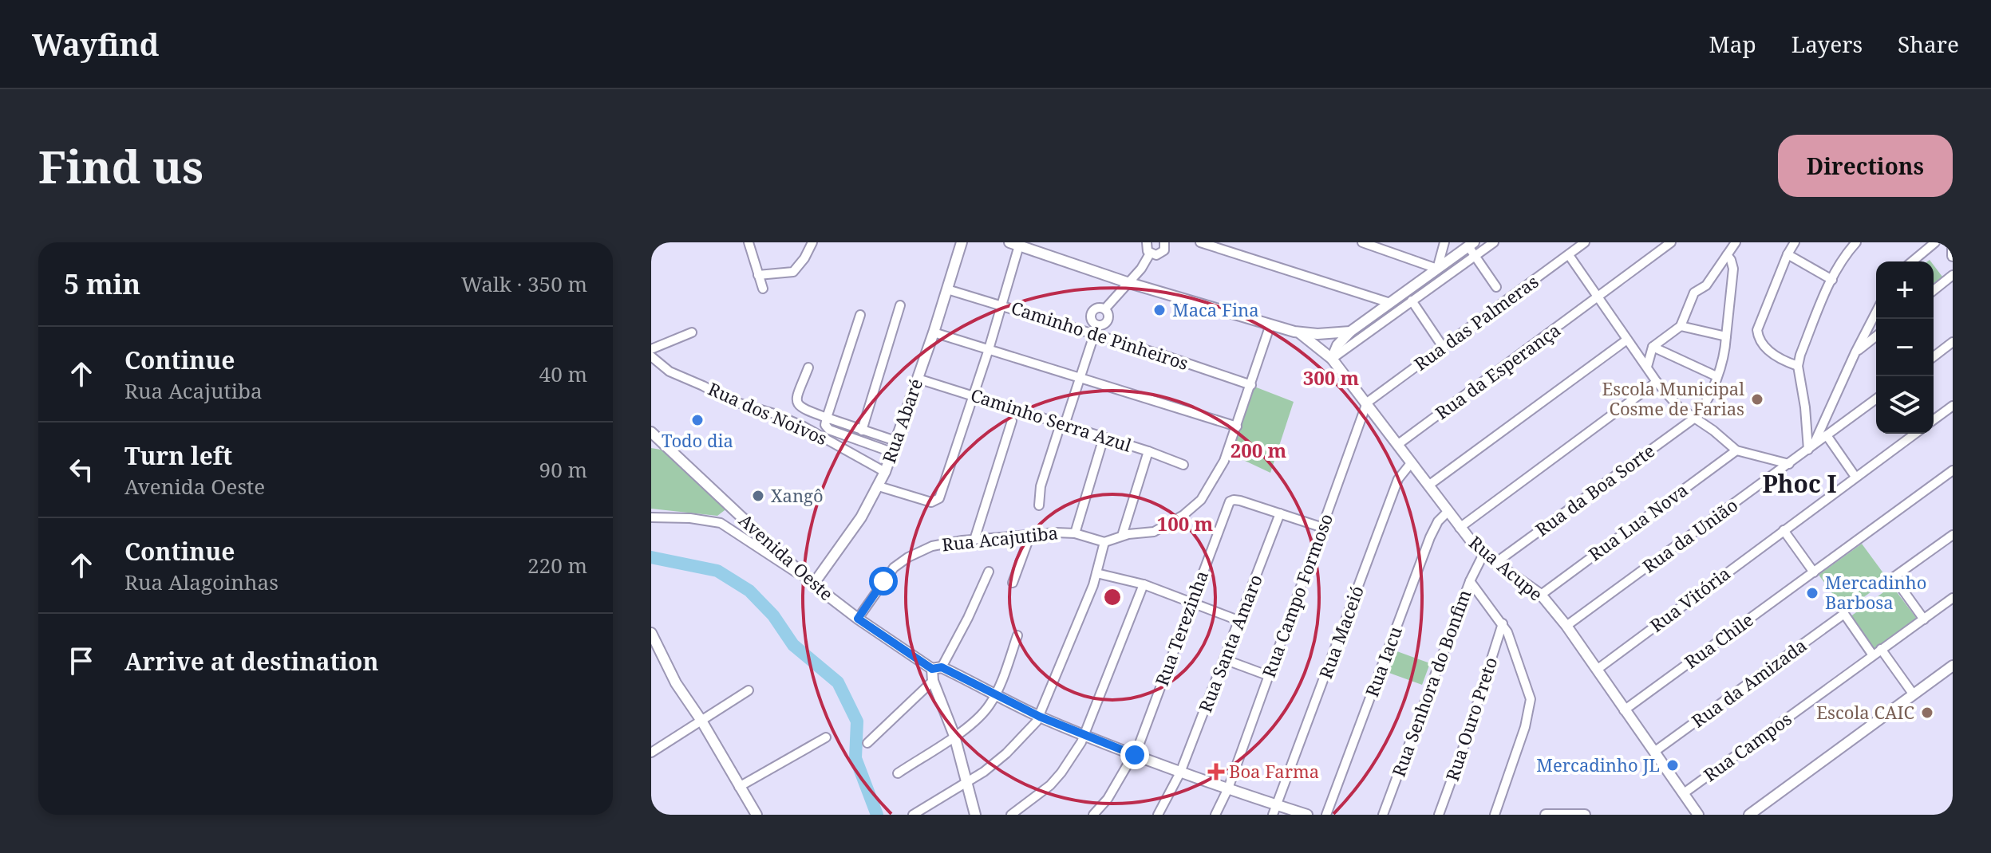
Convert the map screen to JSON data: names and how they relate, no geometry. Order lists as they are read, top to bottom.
{
  "streets": {
    "street": [
      "Rua das Palmeras",
      "Caminho de Pinheiros",
      "Rua da Esperança",
      "Rua dos Noivos",
      "Caminho Serra Azul",
      "Rua Abaré",
      "Rua da Boa Sorte",
      "Rua Lua Nova",
      "Rua da União",
      "Rua Acajutiba",
      "Avenida Oeste",
      "Rua Acupe",
      "Rua Campo Formoso",
      "Rua Vitória",
      "Rua Terezinha",
      "Rua Maceió",
      "Rua Chile",
      "Rua Santa Amaro",
      "Rua Iacu",
      "Rua Senhora do Bonfim",
      "Rua da Amizada",
      "Rua Ouro Preto",
      "Rua Campos"
    ]
  },
  "crossings": [
    ["Rua das Palmeras", "Rua Acupe"],
    ["Rua das Palmeras", "Rua Campo Formoso"],
    ["Caminho de Pinheiros", "Rua Abaré"],
    ["Rua da Esperança", "Rua Acupe"],
    ["Rua dos Noivos", "Rua Abaré"],
    ["Caminho Serra Azul", "Rua Abaré"],
    ["Rua Abaré", "Avenida Oeste"],
    ["Rua da Boa Sorte", "Rua Acupe"],
    ["Rua Lua Nova", "Rua Acupe"],
    ["Rua da União", "Rua Acupe"],
    ["Rua Acajutiba", "Avenida Oeste"],
    ["Avenida Oeste", "Rua Campo Formoso"],
    ["Avenida Oeste", "Rua Terezinha"],
    ["Avenida Oeste", "Rua Maceió"],
    ["Avenida Oeste", "Rua Santa Amaro"],
    ["Rua Acupe", "Rua Campo Formoso"],
    ["Rua Acupe", "Rua Vitória"],
    ["Rua Acupe", "Rua Maceió"],
    ["Rua Acupe", "Rua Chile"],
    ["Rua Acupe", "Rua Iacu"],
    ["Rua Acupe", "Rua Senhora do Bonfim"],
    ["Rua Acupe", "Rua da Amizada"],
    ["Rua Acupe", "Rua Campos"],
    ["Rua Terezinha", "Rua Santa Amaro"],
    ["Rua da Amizada", "Rua Campos"]
  ],
  "districts": ["Phoc I"],
  "places": {
    "other": [
      "Maca Fina",
      "Escola Municipal Cosme de Farias",
      "Todo dia",
      "Xangô",
      "Mercadinho Barbosa",
      "Escola CAIC",
      "Mercadinho JL"
    ],
    "health": ["Boa Farma"]
  },
  "page": {
    "header": "Wayfind",
    "nav": ["Map", "Layers", "Share"],
    "buttons": "Directions",
    "title": "Find us",
    "heading": ["5 min", "Walk · 350 m"],
    "map_buttons": ["+", "−"],
    "list": [
      ["Continue", "Rua Acajutiba", "40 m"],
      ["Turn left", "Avenida Oeste", "90 m"],
      ["Continue", "Rua Alagoinhas", "220 m"],
      "Arrive at destination"
    ]
  },
  "rings": ["300 m", "200 m", "100 m"]
}
